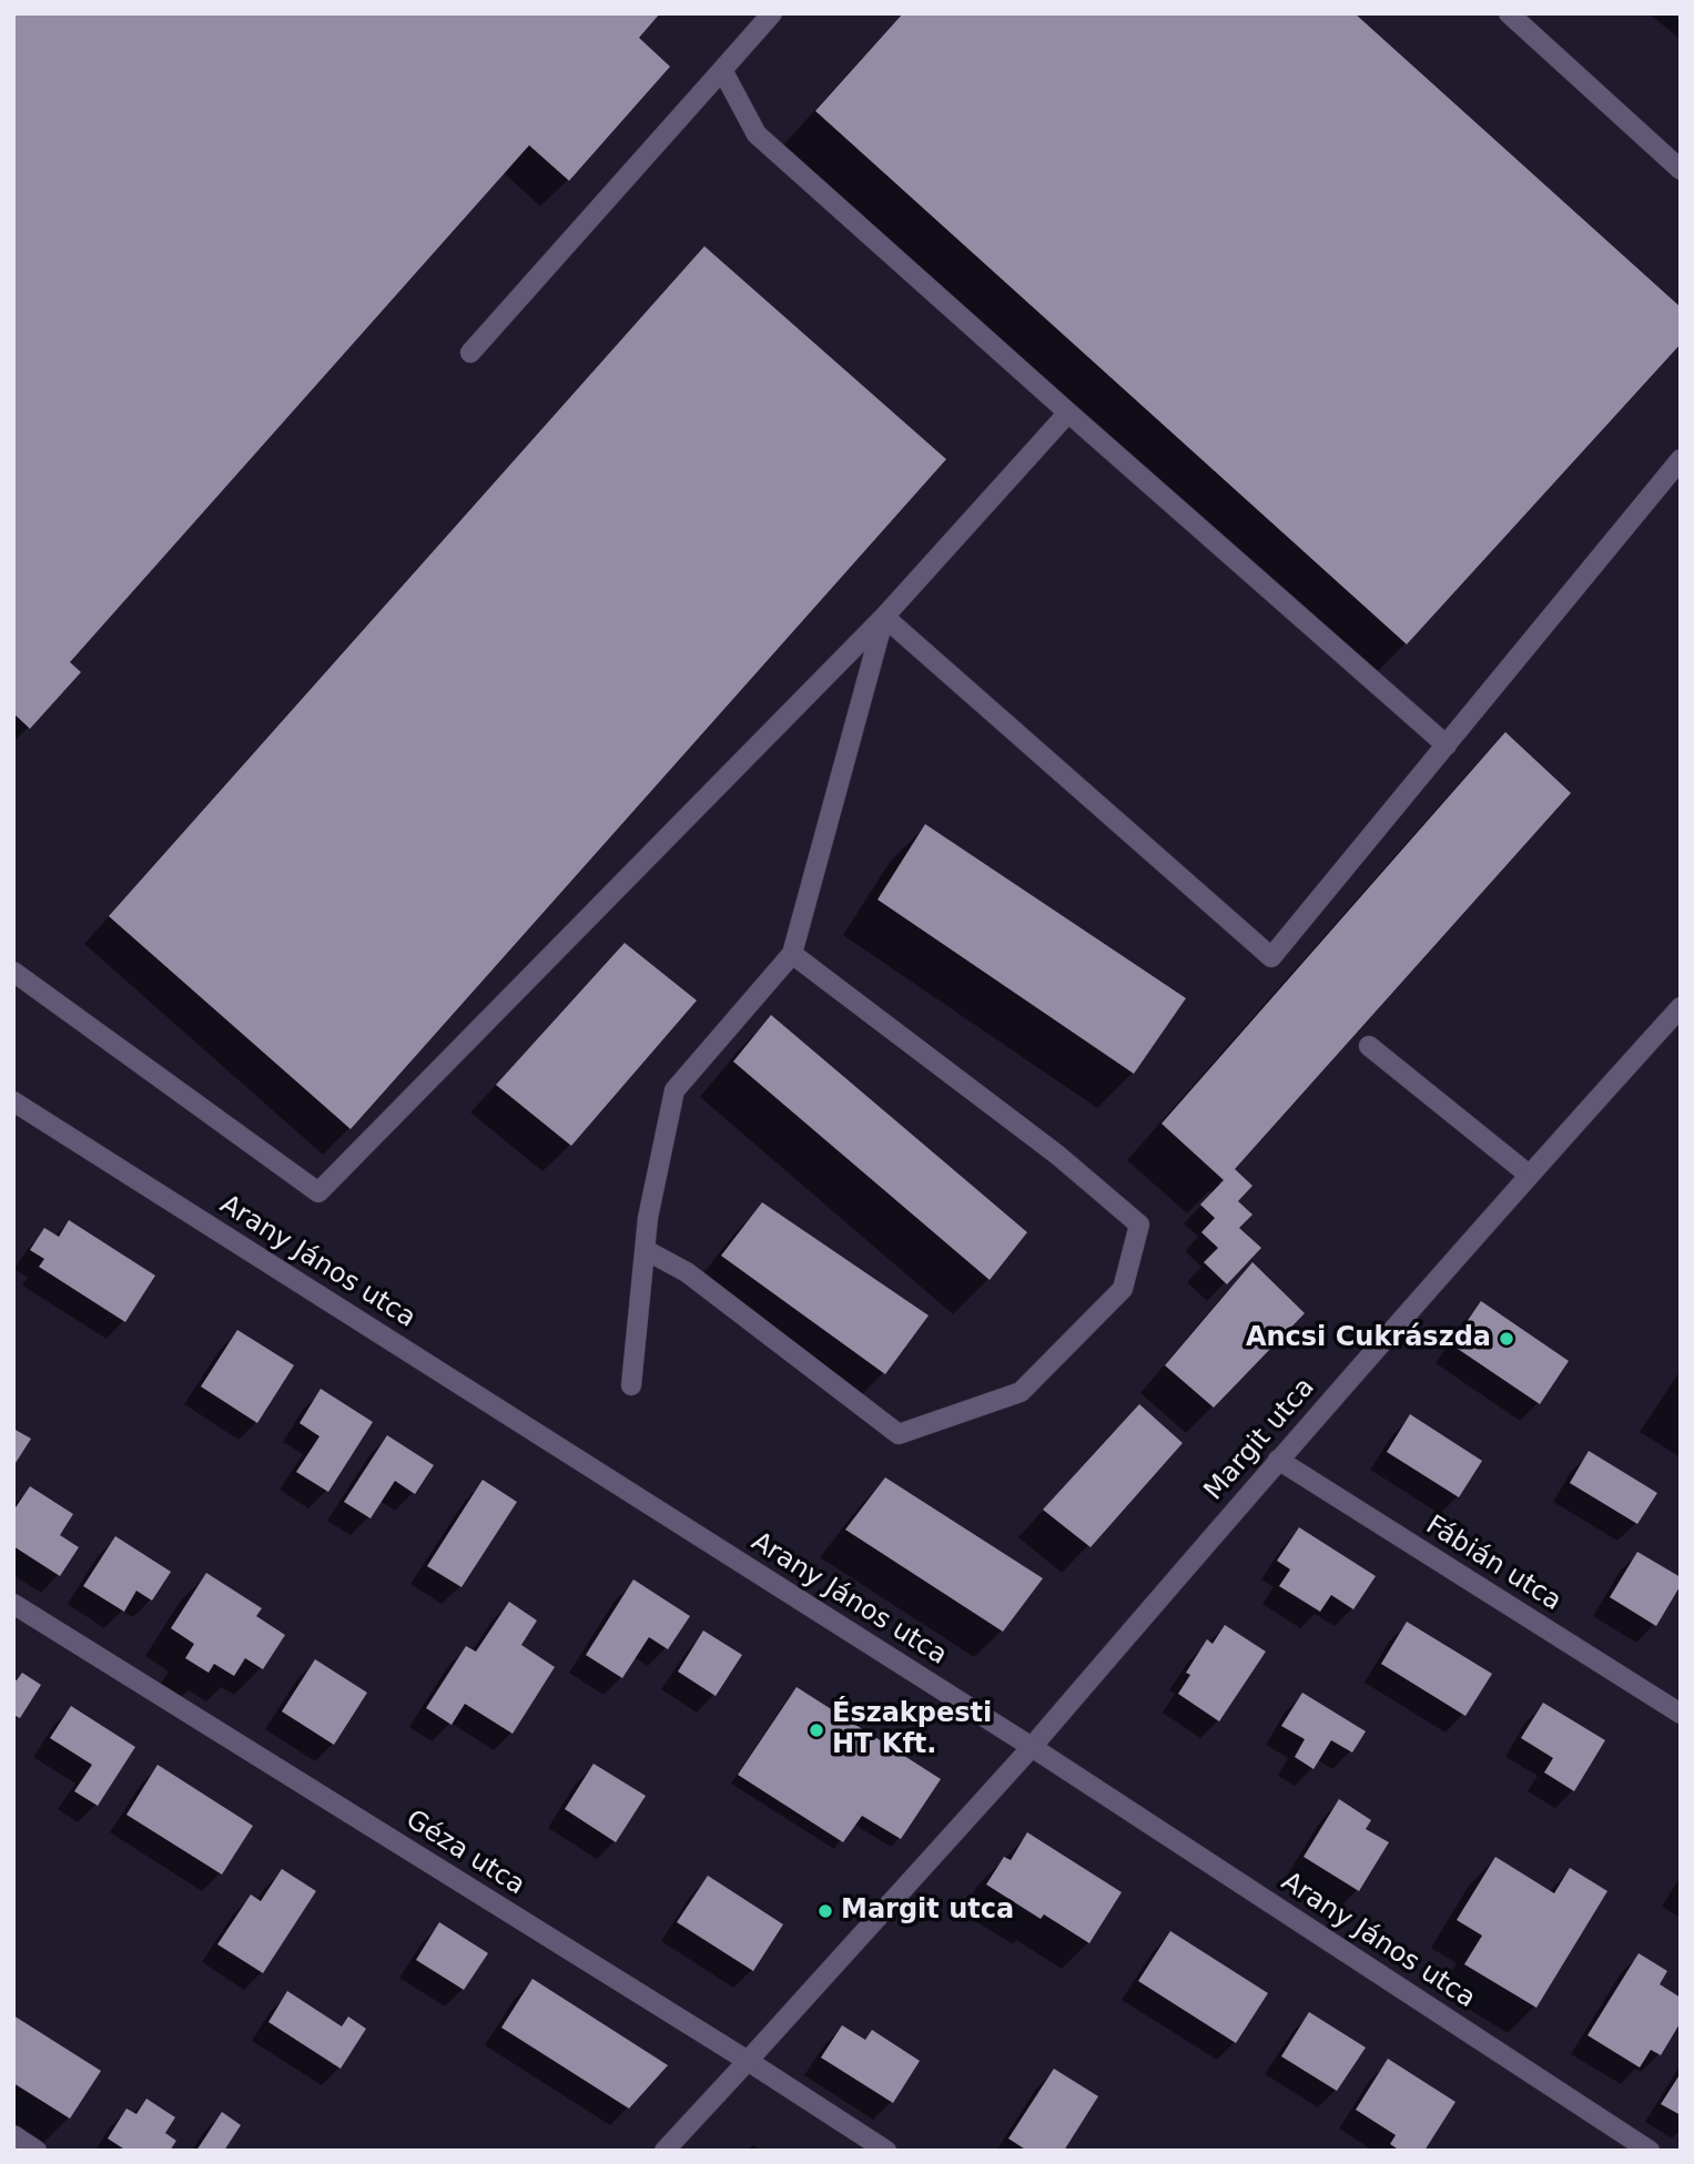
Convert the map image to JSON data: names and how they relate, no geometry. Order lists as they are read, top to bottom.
{
  "streets": {
    "street": [
      "Arany János utca",
      "Margit utca",
      "Fábián utca",
      "Géza utca"
    ]
  },
  "crossings": [
    ["Arany János utca", "Margit utca"],
    ["Margit utca", "Fábián utca"],
    ["Margit utca", "Géza utca"]
  ],
  "places": ["Ancsi Cukrászda", "Északpesti HT Kft.", "Margit utca"]
}
